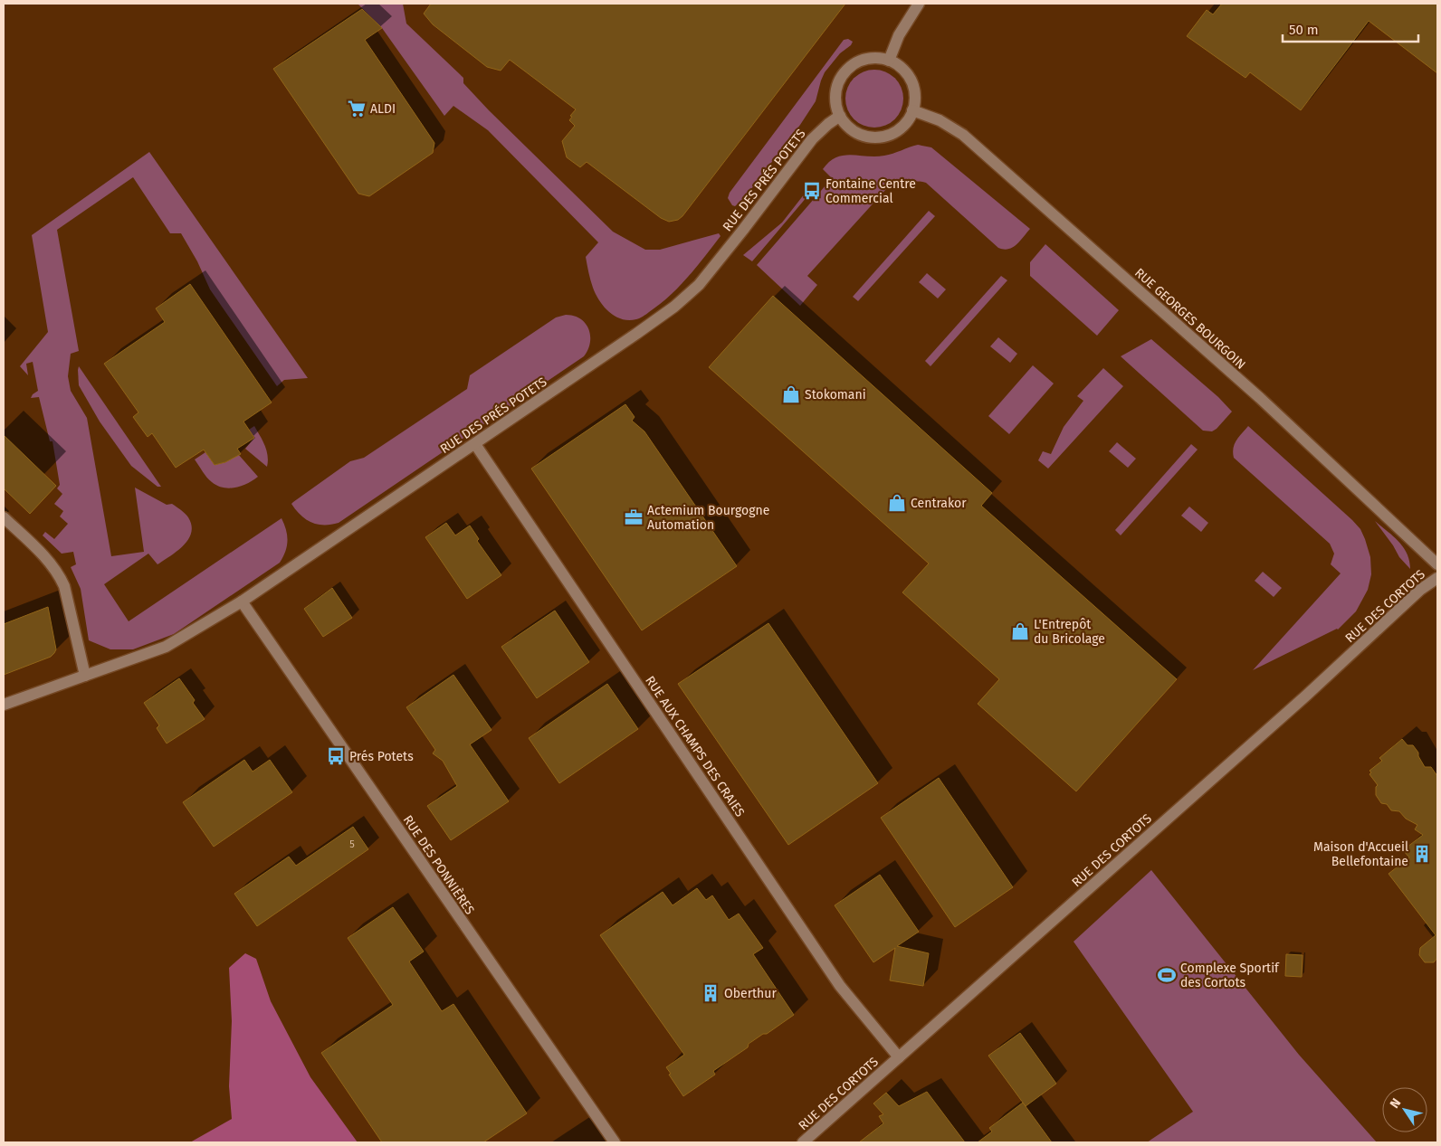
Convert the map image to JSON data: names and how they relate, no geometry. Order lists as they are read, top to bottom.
{
  "streets": {
    "street": [
      "RUE DES PRÉS POTETS",
      "RUE GEORGES BOURGOIN",
      "RUE DES CORTOTS",
      "RUE AUX CHAMPS DES CRAIES",
      "RUE DES PONNIÈRES"
    ]
  },
  "crossings": [
    ["RUE DES PRÉS POTETS", "RUE GEORGES BOURGOIN"],
    ["RUE DES PRÉS POTETS", "RUE AUX CHAMPS DES CRAIES"],
    ["RUE DES PRÉS POTETS", "RUE DES PONNIÈRES"],
    ["RUE DES CORTOTS", "RUE AUX CHAMPS DES CRAIES"]
  ],
  "places": {
    "supermarket": ["ALDI"],
    "bus stop": ["Fontaine Centre Commercial", "Prés Potets"],
    "shop": ["Stokomani", "Centrakor", "L'Entrepôt du Bricolage"],
    "office": ["Actemium Bourgogne Automation"],
    "building": ["Maison d'Accueil Bellefontaine", "Oberthur"],
    "sports": ["Complexe Sportif des Cortots"]
  },
  "house_numbers": ["5"],
  "scale_bar": "50 m",
  "north": "top left"
}
